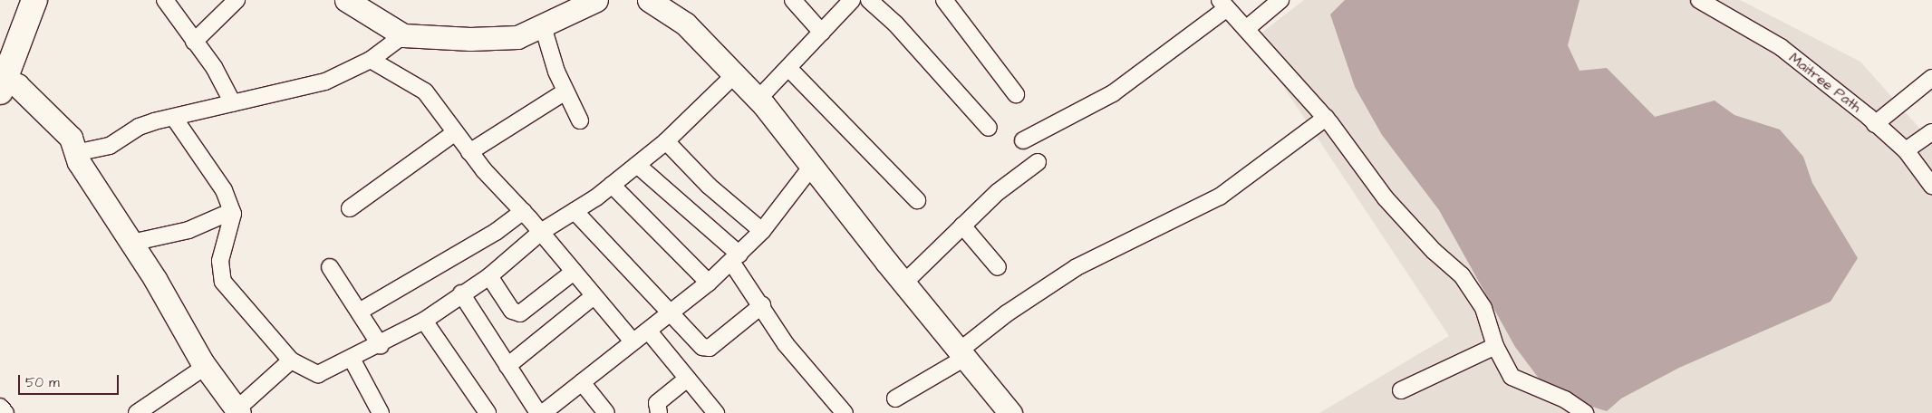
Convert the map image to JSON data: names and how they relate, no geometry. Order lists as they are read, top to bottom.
{
  "streets": {
    "street": ["Maitree Path"]
  },
  "scale_bar": "50 m"
}
